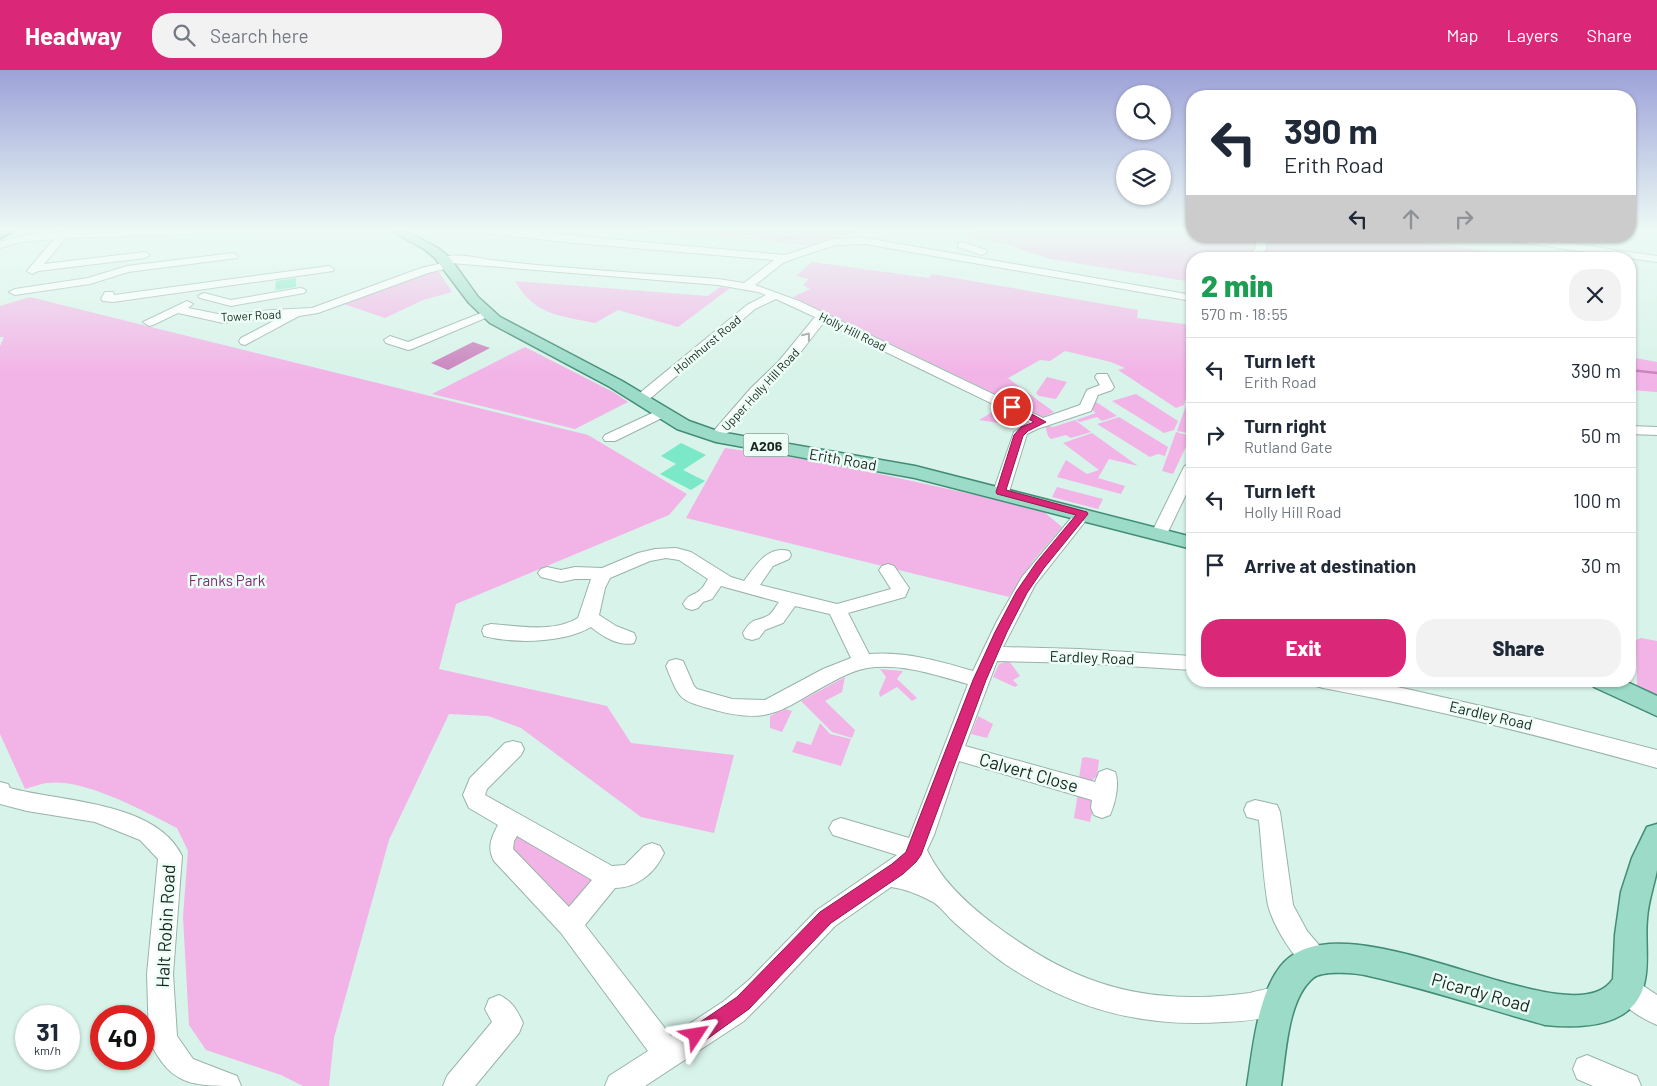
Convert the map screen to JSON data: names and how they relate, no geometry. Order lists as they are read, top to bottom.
{
  "streets": {
    "main road": ["A206", "Erith Road", "Picardy Road"],
    "street": [
      "Tower Road",
      "Holly Hill Road",
      "Holmhurst Road",
      "Upper Holly Hill Road",
      "Eardley Road",
      "Calvert Close",
      "Halt Robin Road"
    ]
  },
  "crossings": [
    ["Holly Hill Road", "Holmhurst Road"],
    ["Holly Hill Road", "Upper Holly Hill Road"],
    ["Holmhurst Road", "Erith Road"],
    ["Upper Holly Hill Road", "Erith Road"]
  ],
  "one_way": ["Upper Holly Hill Road"],
  "parks": ["Franks Park"],
  "page": {
    "header": "Headway",
    "search": "Search here",
    "nav": ["Map", "Layers", "Share"],
    "turn": ["390 m", "Erith Road"],
    "heading": ["2 min", "570 m · 18:55"],
    "list": [
      {
        "name": "Turn left",
        "note": "Erith Road",
        "value": "390 m"
      },
      {
        "name": "Turn right",
        "note": "Rutland Gate",
        "value": "50 m"
      },
      {
        "name": "Turn left",
        "note": "Holly Hill Road",
        "value": "100 m"
      },
      {
        "name": "Arrive at destination",
        "value": "30 m"
      }
    ],
    "buttons": ["Exit", "Share"],
    "speed": "31 km/h",
    "limit": "40"
  }
}
